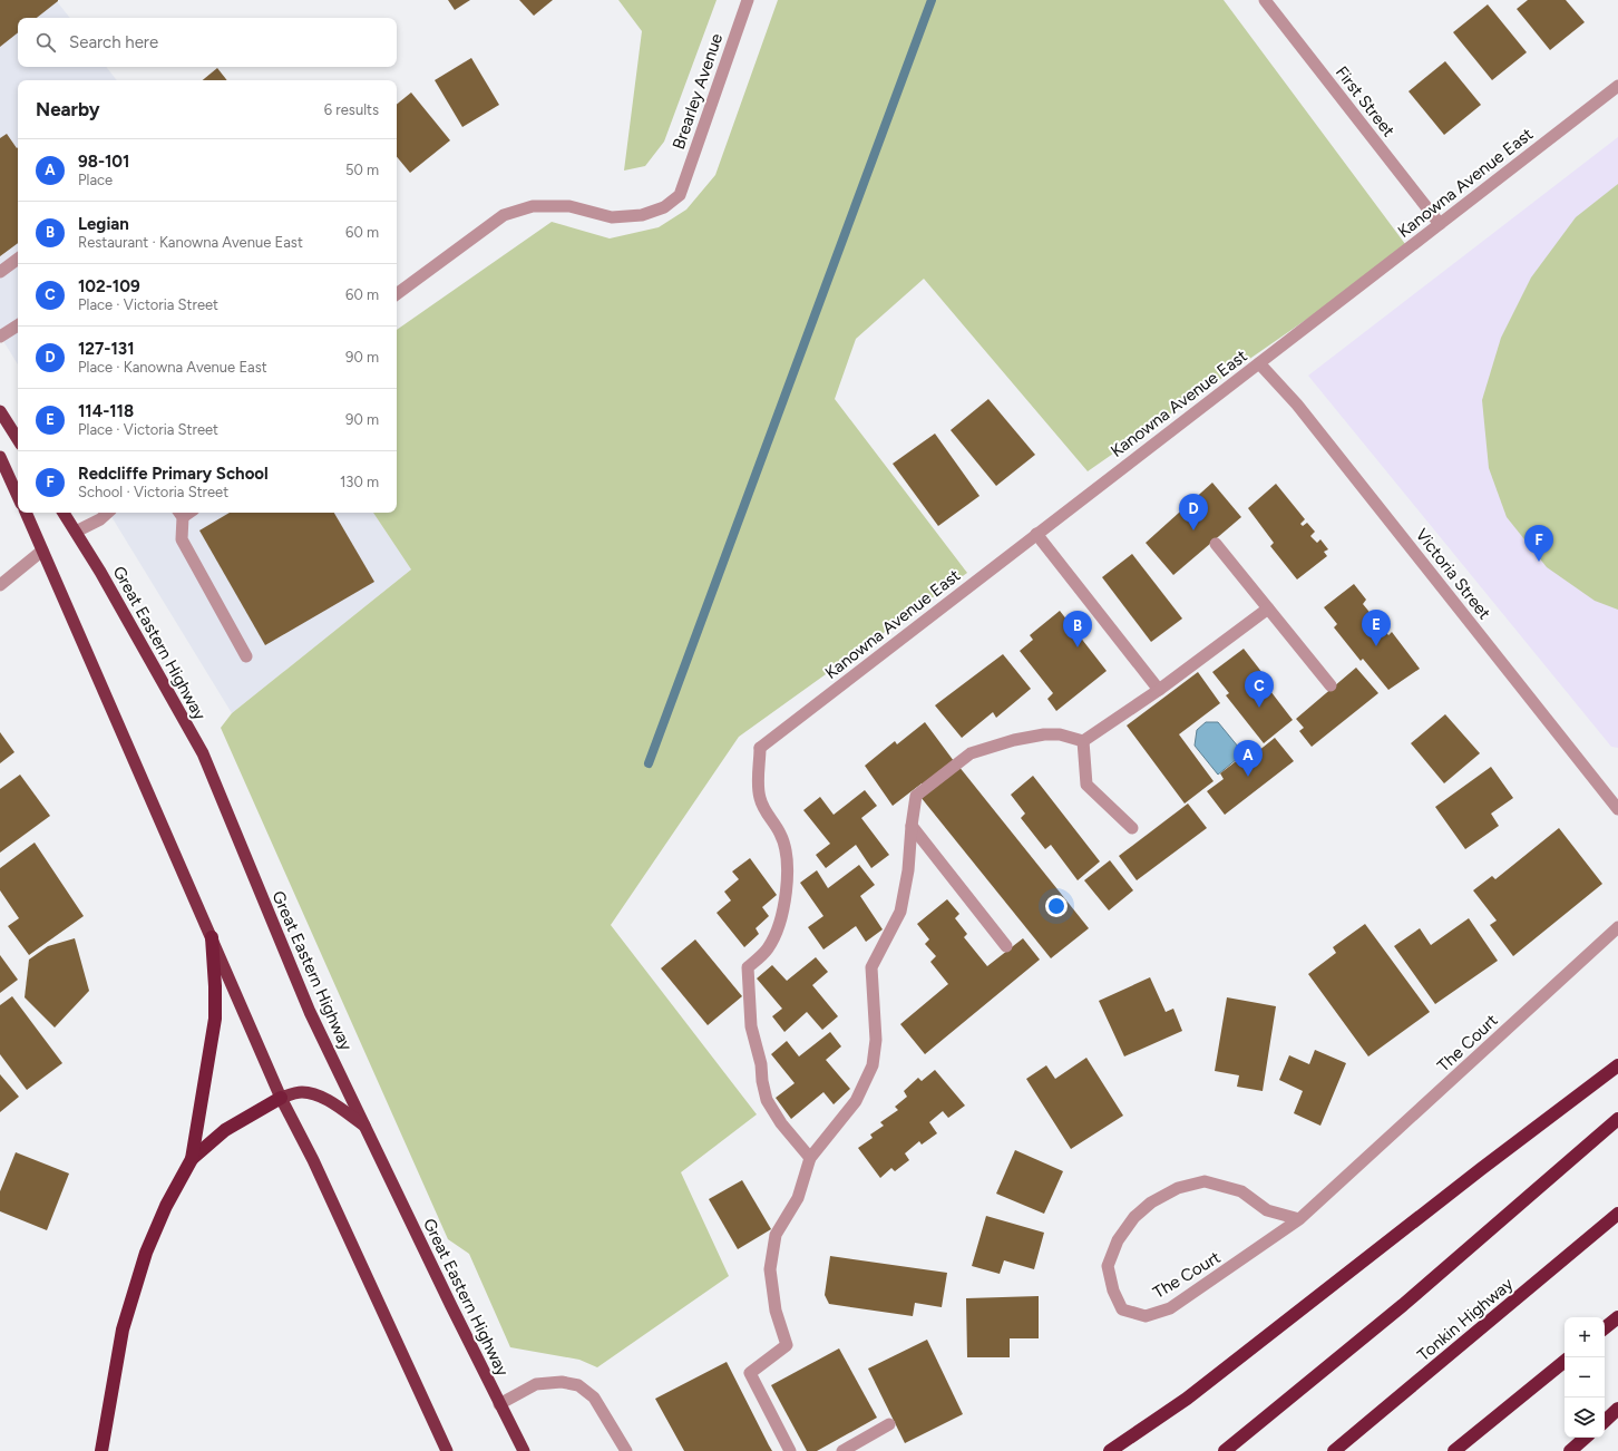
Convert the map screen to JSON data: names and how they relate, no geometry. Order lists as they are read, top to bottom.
{
  "streets": {
    "highway": ["Great Eastern Highway", "Tonkin Highway"],
    "street": [
      "Brearley Avenue",
      "First Street",
      "Kanowna Avenue East",
      "Victoria Street",
      "The Court"
    ]
  },
  "crossings": [
    ["First Street", "Kanowna Avenue East"],
    ["Kanowna Avenue East", "Victoria Street"]
  ],
  "page": {
    "search": "Search here",
    "heading": ["Nearby", "6 results"],
    "list": [
      {
        "mark": "A",
        "name": "98-101",
        "note": "Place",
        "value": "50 m"
      },
      {
        "mark": "B",
        "name": "Legian",
        "note": "Restaurant · Kanowna Avenue East",
        "value": "60 m"
      },
      {
        "mark": "C",
        "name": "102-109",
        "note": "Place · Victoria Street",
        "value": "60 m"
      },
      {
        "mark": "D",
        "name": "127-131",
        "note": "Place · Kanowna Avenue East",
        "value": "90 m"
      },
      {
        "mark": "E",
        "name": "114-118",
        "note": "Place · Victoria Street",
        "value": "90 m"
      },
      {
        "mark": "F",
        "name": "Redcliffe Primary School",
        "note": "School · Victoria Street",
        "value": "130 m"
      }
    ],
    "pins": [
      "D",
      "F",
      "E",
      "B",
      "C",
      "A"
    ],
    "map_buttons": ["+", "−"]
  }
}
